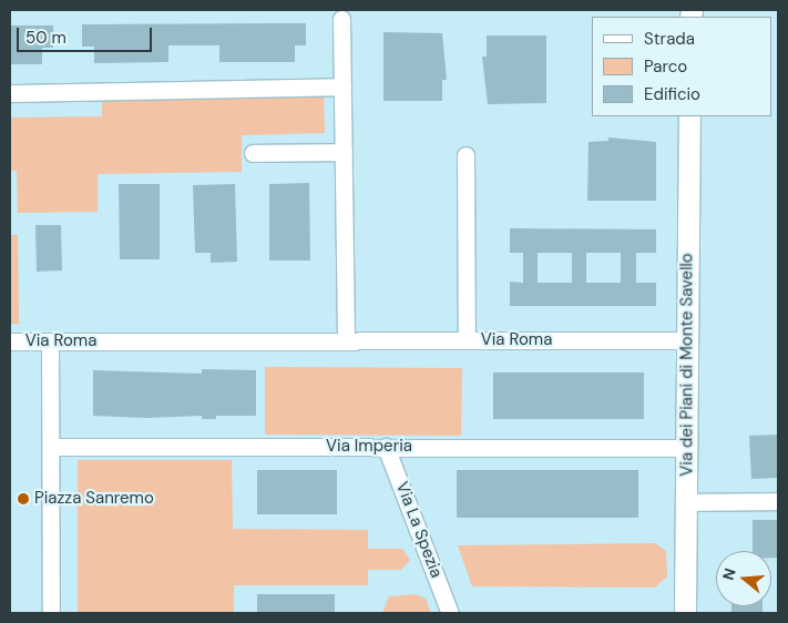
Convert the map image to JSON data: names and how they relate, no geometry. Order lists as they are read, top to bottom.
{
  "streets": {
    "street": [
      "Via Roma",
      "Via dei Piani di Monte Savello",
      "Via Imperia",
      "Via La Spezia"
    ]
  },
  "crossings": [
    ["Via Roma", "Via dei Piani di Monte Savello"],
    ["Via dei Piani di Monte Savello", "Via Imperia"],
    ["Via Imperia", "Via La Spezia"]
  ],
  "places": ["Piazza Sanremo"],
  "legend": ["Strada", "Parco", "Edificio"],
  "scale_bar": "50 m",
  "north": "left"
}
